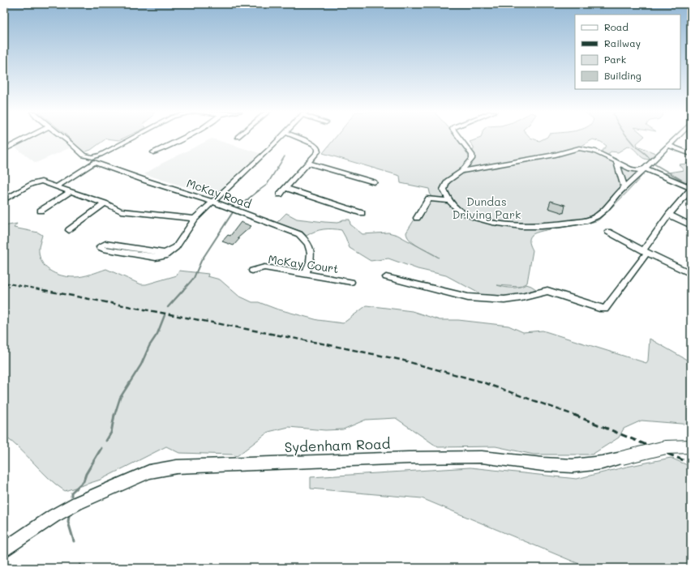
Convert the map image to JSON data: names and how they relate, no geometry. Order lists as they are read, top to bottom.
{
  "streets": {
    "main road": ["Sydenham Road"],
    "street": ["McKay Road", "McKay Court"]
  },
  "crossings": [
    ["McKay Road", "McKay Court"]
  ],
  "parks": ["Dundas Driving Park"],
  "legend": [
    "Road",
    "Railway",
    "Park",
    "Building"
  ]
}
